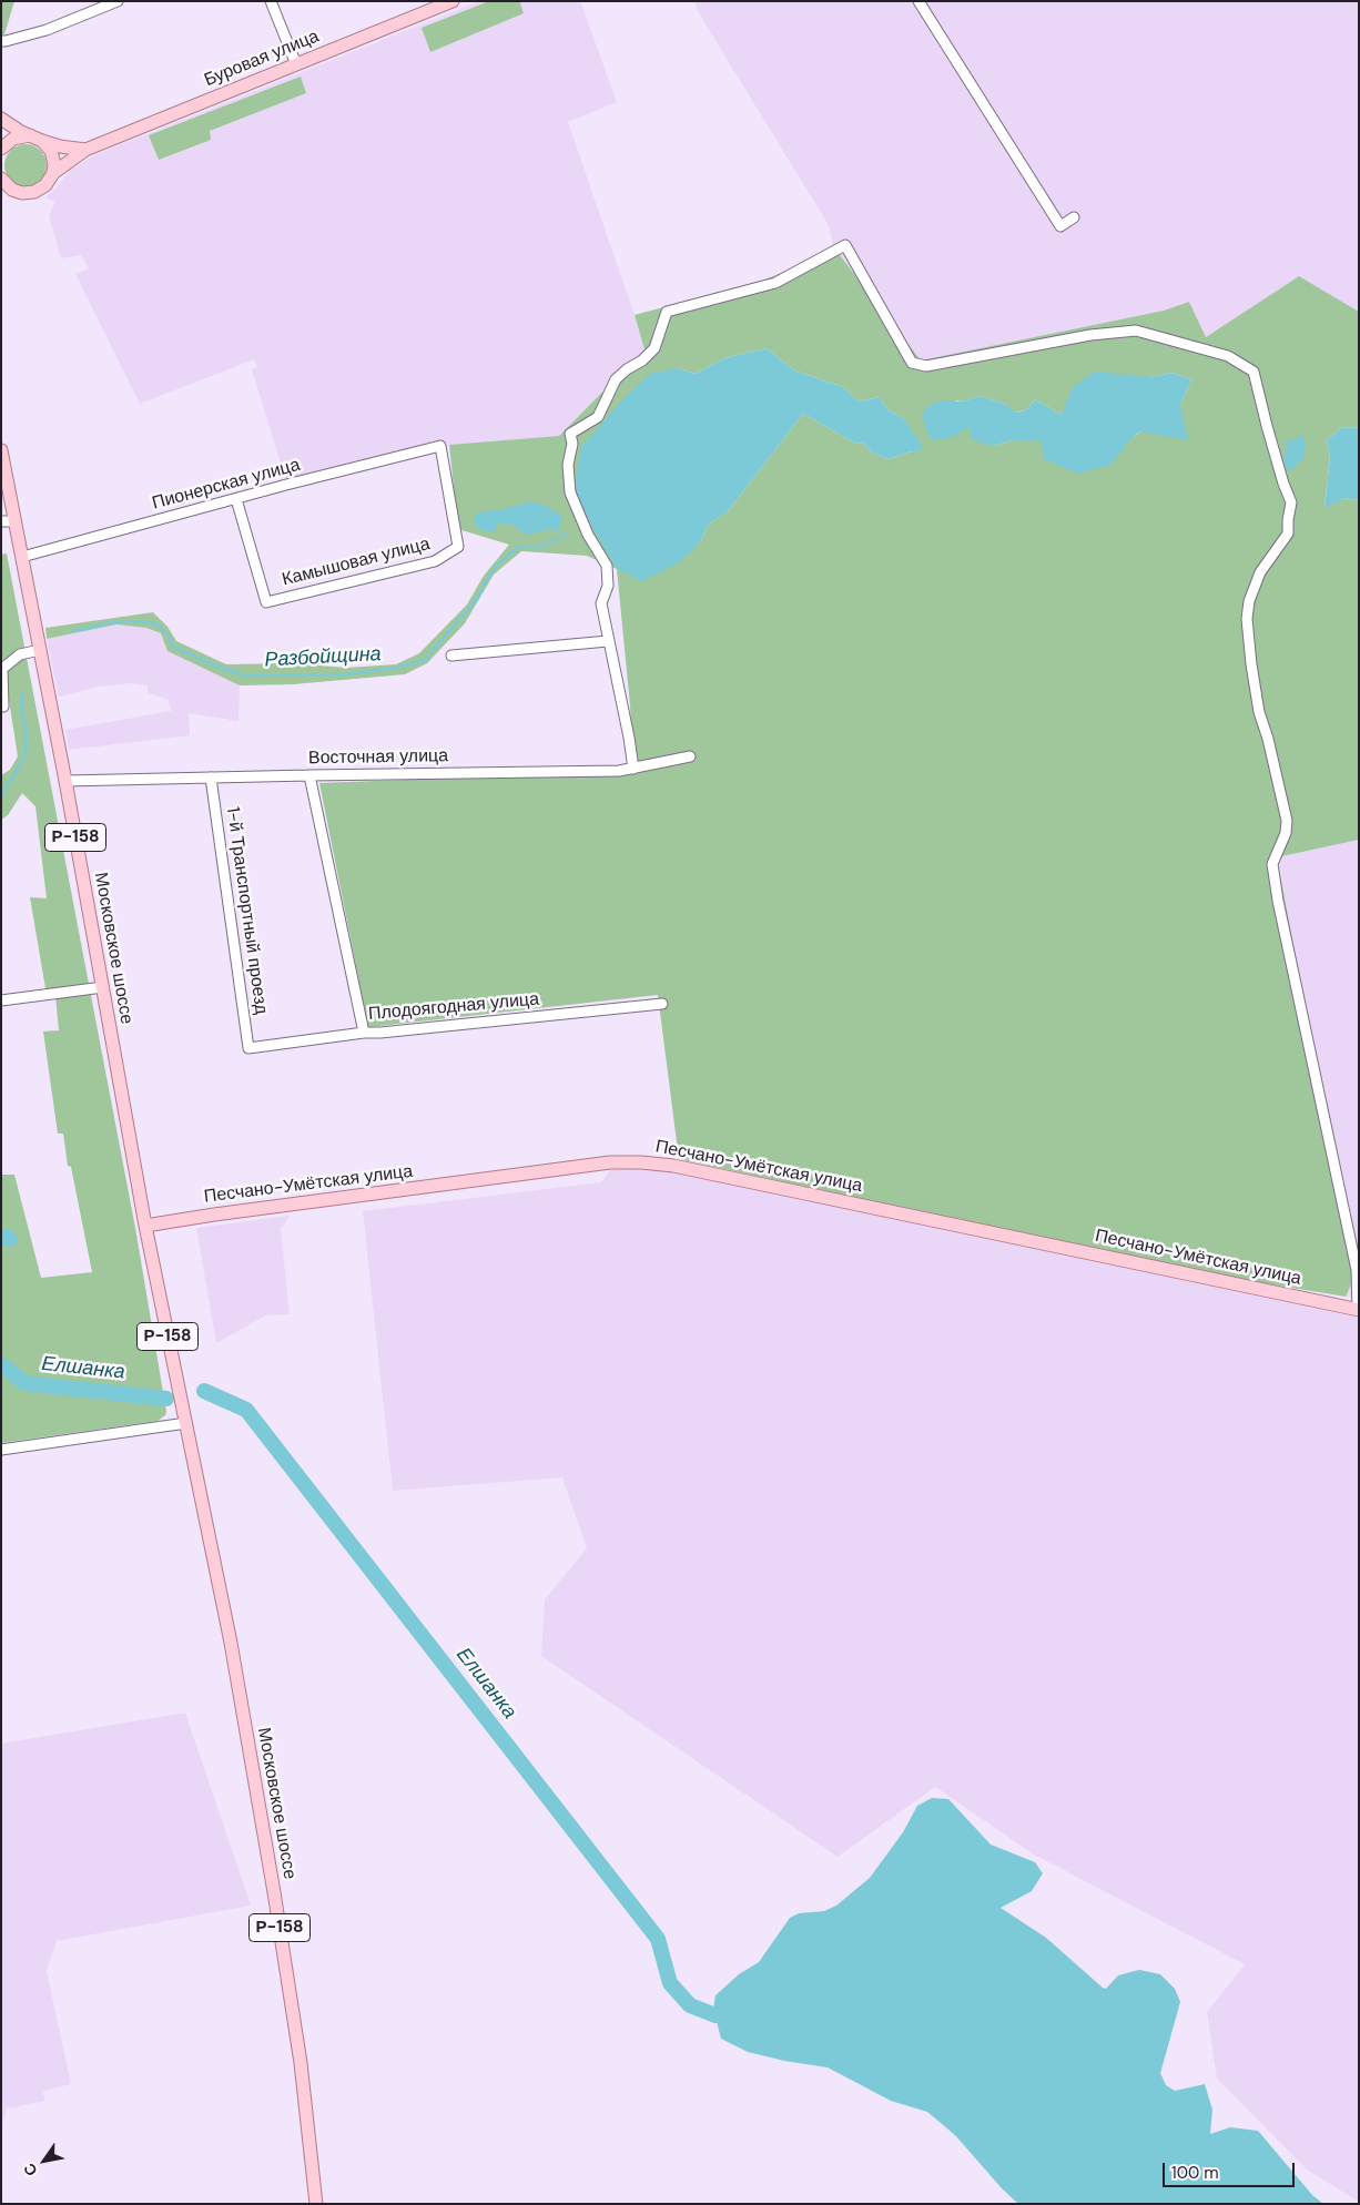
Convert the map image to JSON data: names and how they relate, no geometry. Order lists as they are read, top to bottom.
{
  "streets": {
    "main road": [
      "Буровая улица",
      "Р-158",
      "Московское шоссе",
      "Песчано-Умётская улица"
    ],
    "street": [
      "Пионерская улица",
      "Камышовая улица",
      "Восточная улица",
      "1-й Транспортный проезд",
      "Плодоягодная улица"
    ]
  },
  "crossings": [
    ["Пионерская улица", "Камышовая улица"],
    ["Пионерская улица", "Московское шоссе"],
    ["Восточная улица", "1-й Транспортный проезд"],
    ["Восточная улица", "Московское шоссе"],
    ["1-й Транспортный проезд", "Плодоягодная улица"],
    ["Московское шоссе", "Песчано-Умётская улица"]
  ],
  "water": ["Разбойщина", "Елшанка"],
  "scale_bar": "100 m",
  "north": "bottom left"
}
